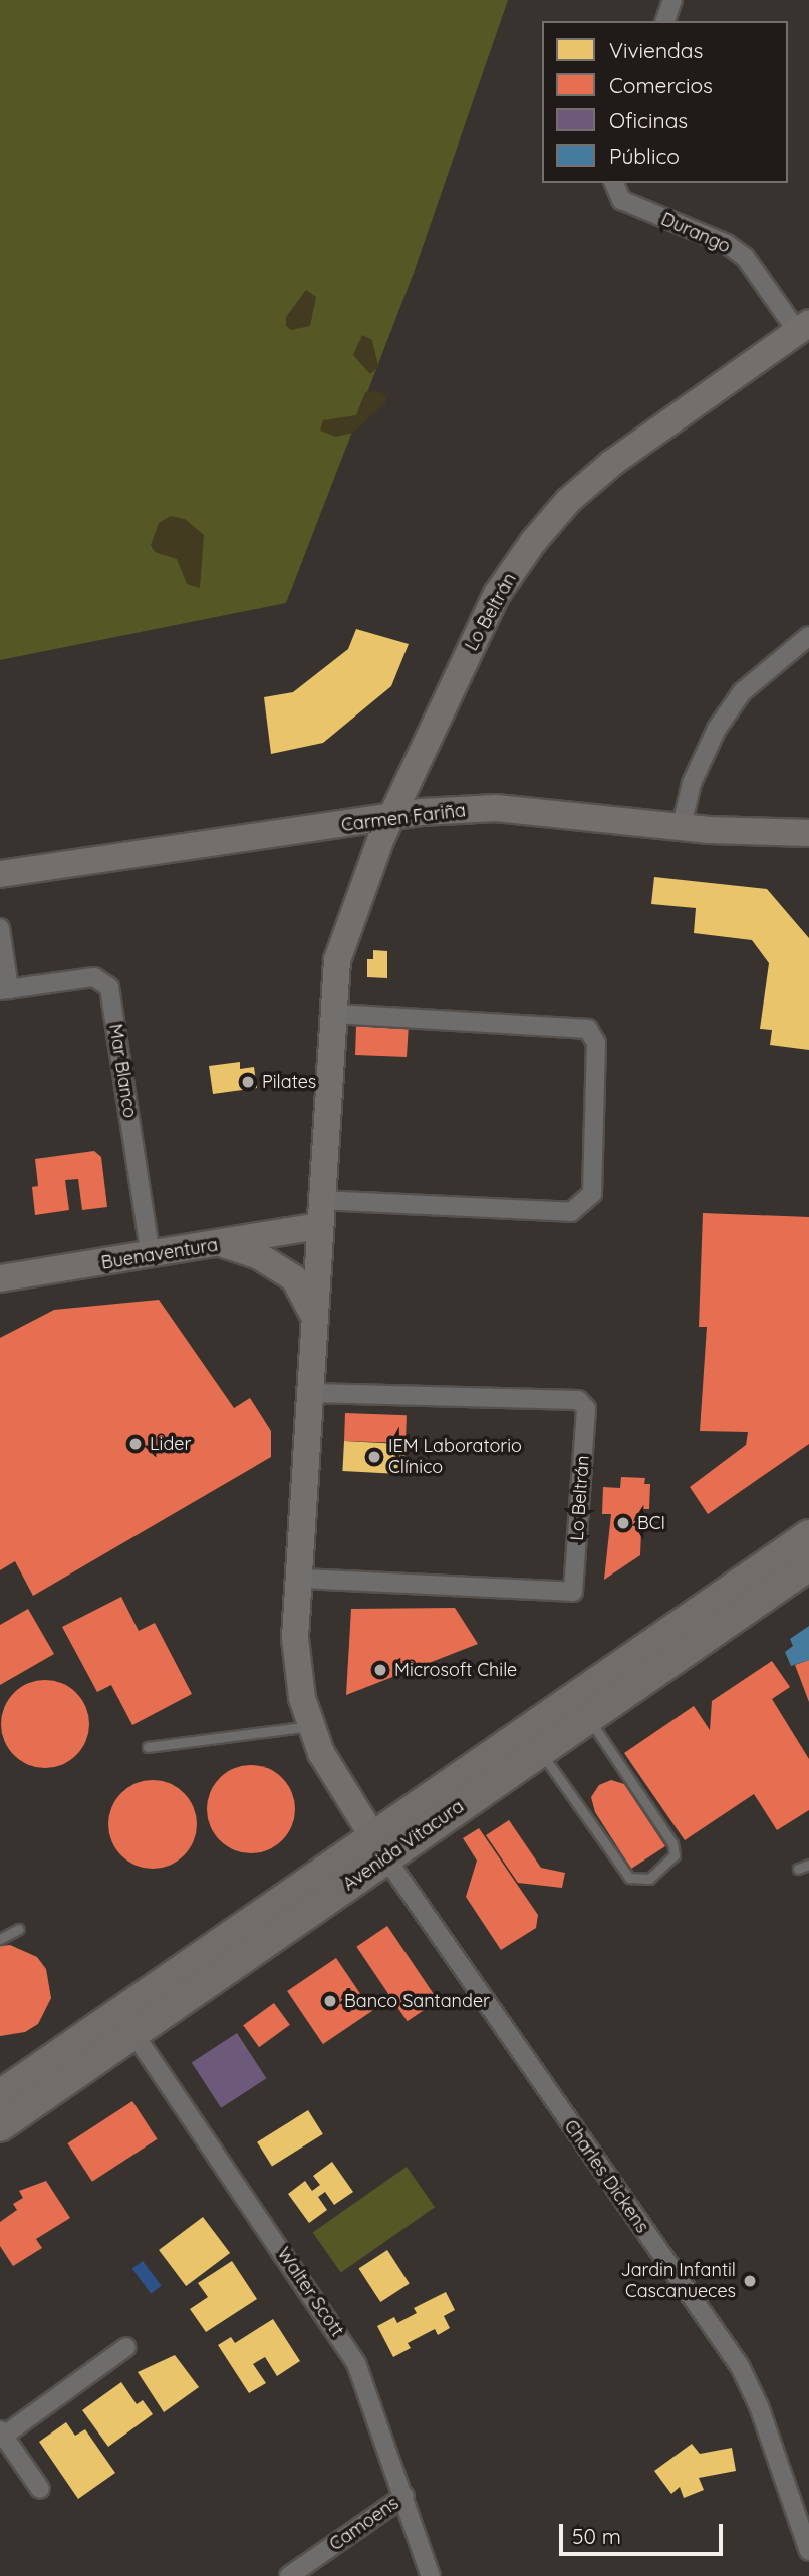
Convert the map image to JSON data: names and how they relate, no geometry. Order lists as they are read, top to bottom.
{
  "streets": {
    "main road": ["Avenida Vitacura"],
    "street": [
      "Durango",
      "Lo Beltrán",
      "Carmen Fariña",
      "Mar Blanco",
      "Buenaventura",
      "Charles Dickens",
      "Walter Scott",
      "Camoens"
    ]
  },
  "crossings": [
    ["Durango", "Lo Beltrán"],
    ["Lo Beltrán", "Carmen Fariña"],
    ["Lo Beltrán", "Buenaventura"],
    ["Lo Beltrán", "Avenida Vitacura"],
    ["Lo Beltrán", "Charles Dickens"],
    ["Mar Blanco", "Buenaventura"],
    ["Avenida Vitacura", "Charles Dickens"],
    ["Avenida Vitacura", "Walter Scott"],
    ["Walter Scott", "Camoens"]
  ],
  "places": [
    "Pilates",
    "Lider",
    "IEM Laboratorio Clínico",
    "BCI",
    "Microsoft Chile",
    "Banco Santander",
    "Jardin Infantil Cascanueces"
  ],
  "legend": [
    "Viviendas",
    "Comercios",
    "Oficinas",
    "Público"
  ],
  "scale_bar": "50 m"
}
